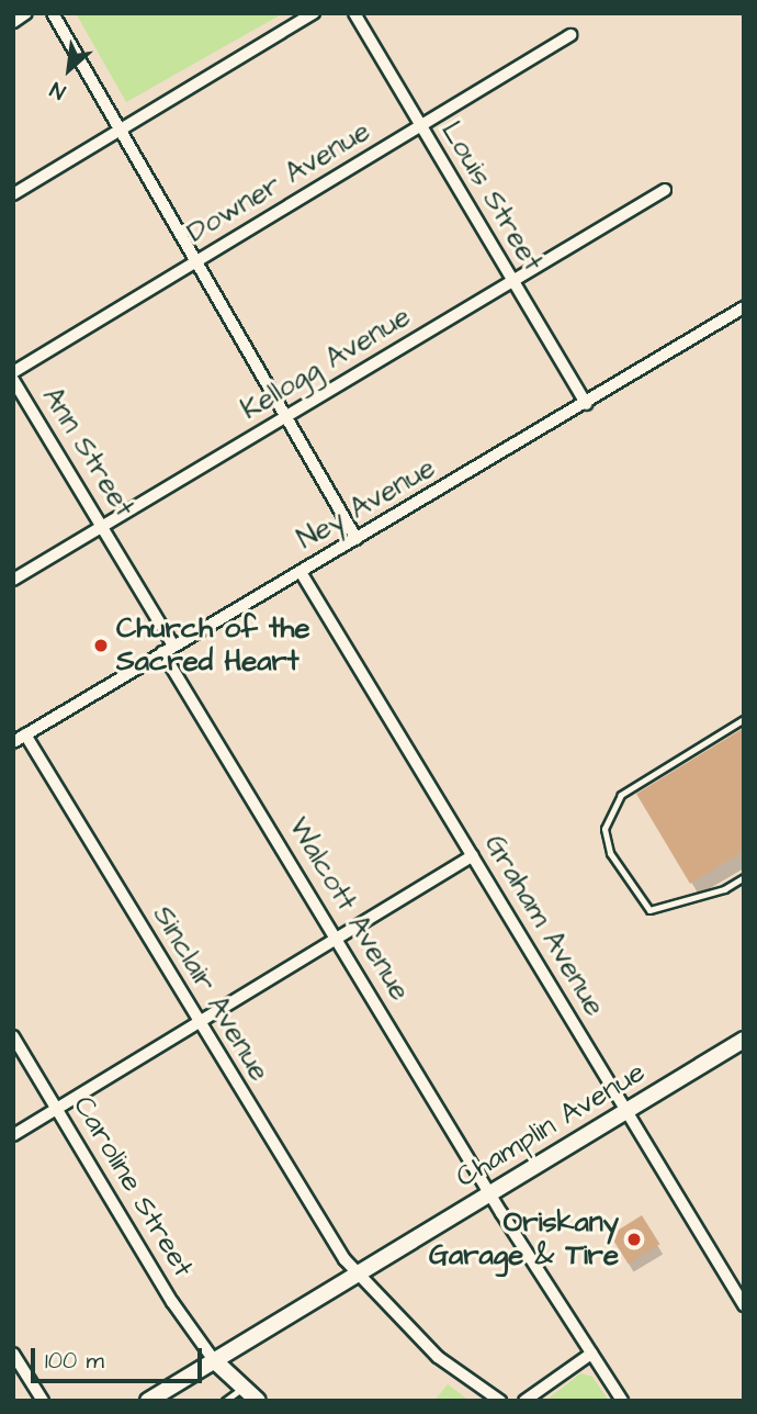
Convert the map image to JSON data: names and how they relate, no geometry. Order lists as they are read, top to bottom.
{
  "streets": {
    "street": [
      "Downer Avenue",
      "Louis Street",
      "Kellogg Avenue",
      "Ann Street",
      "Ney Avenue",
      "Walcott Avenue",
      "Graham Avenue",
      "Sinclair Avenue",
      "Champlin Avenue",
      "Caroline Street"
    ]
  },
  "crossings": [
    ["Downer Avenue", "Louis Street"],
    ["Louis Street", "Kellogg Avenue"],
    ["Louis Street", "Ney Avenue"],
    ["Kellogg Avenue", "Ann Street"],
    ["Ann Street", "Walcott Avenue"],
    ["Ney Avenue", "Walcott Avenue"],
    ["Ney Avenue", "Graham Avenue"],
    ["Ney Avenue", "Sinclair Avenue"],
    ["Walcott Avenue", "Champlin Avenue"],
    ["Graham Avenue", "Champlin Avenue"],
    ["Sinclair Avenue", "Champlin Avenue"],
    ["Champlin Avenue", "Caroline Street"]
  ],
  "places": ["Church of the Sacred Heart", "Oriskany Garage & Tire"],
  "scale_bar": "100 m",
  "north": "bottom left"
}
